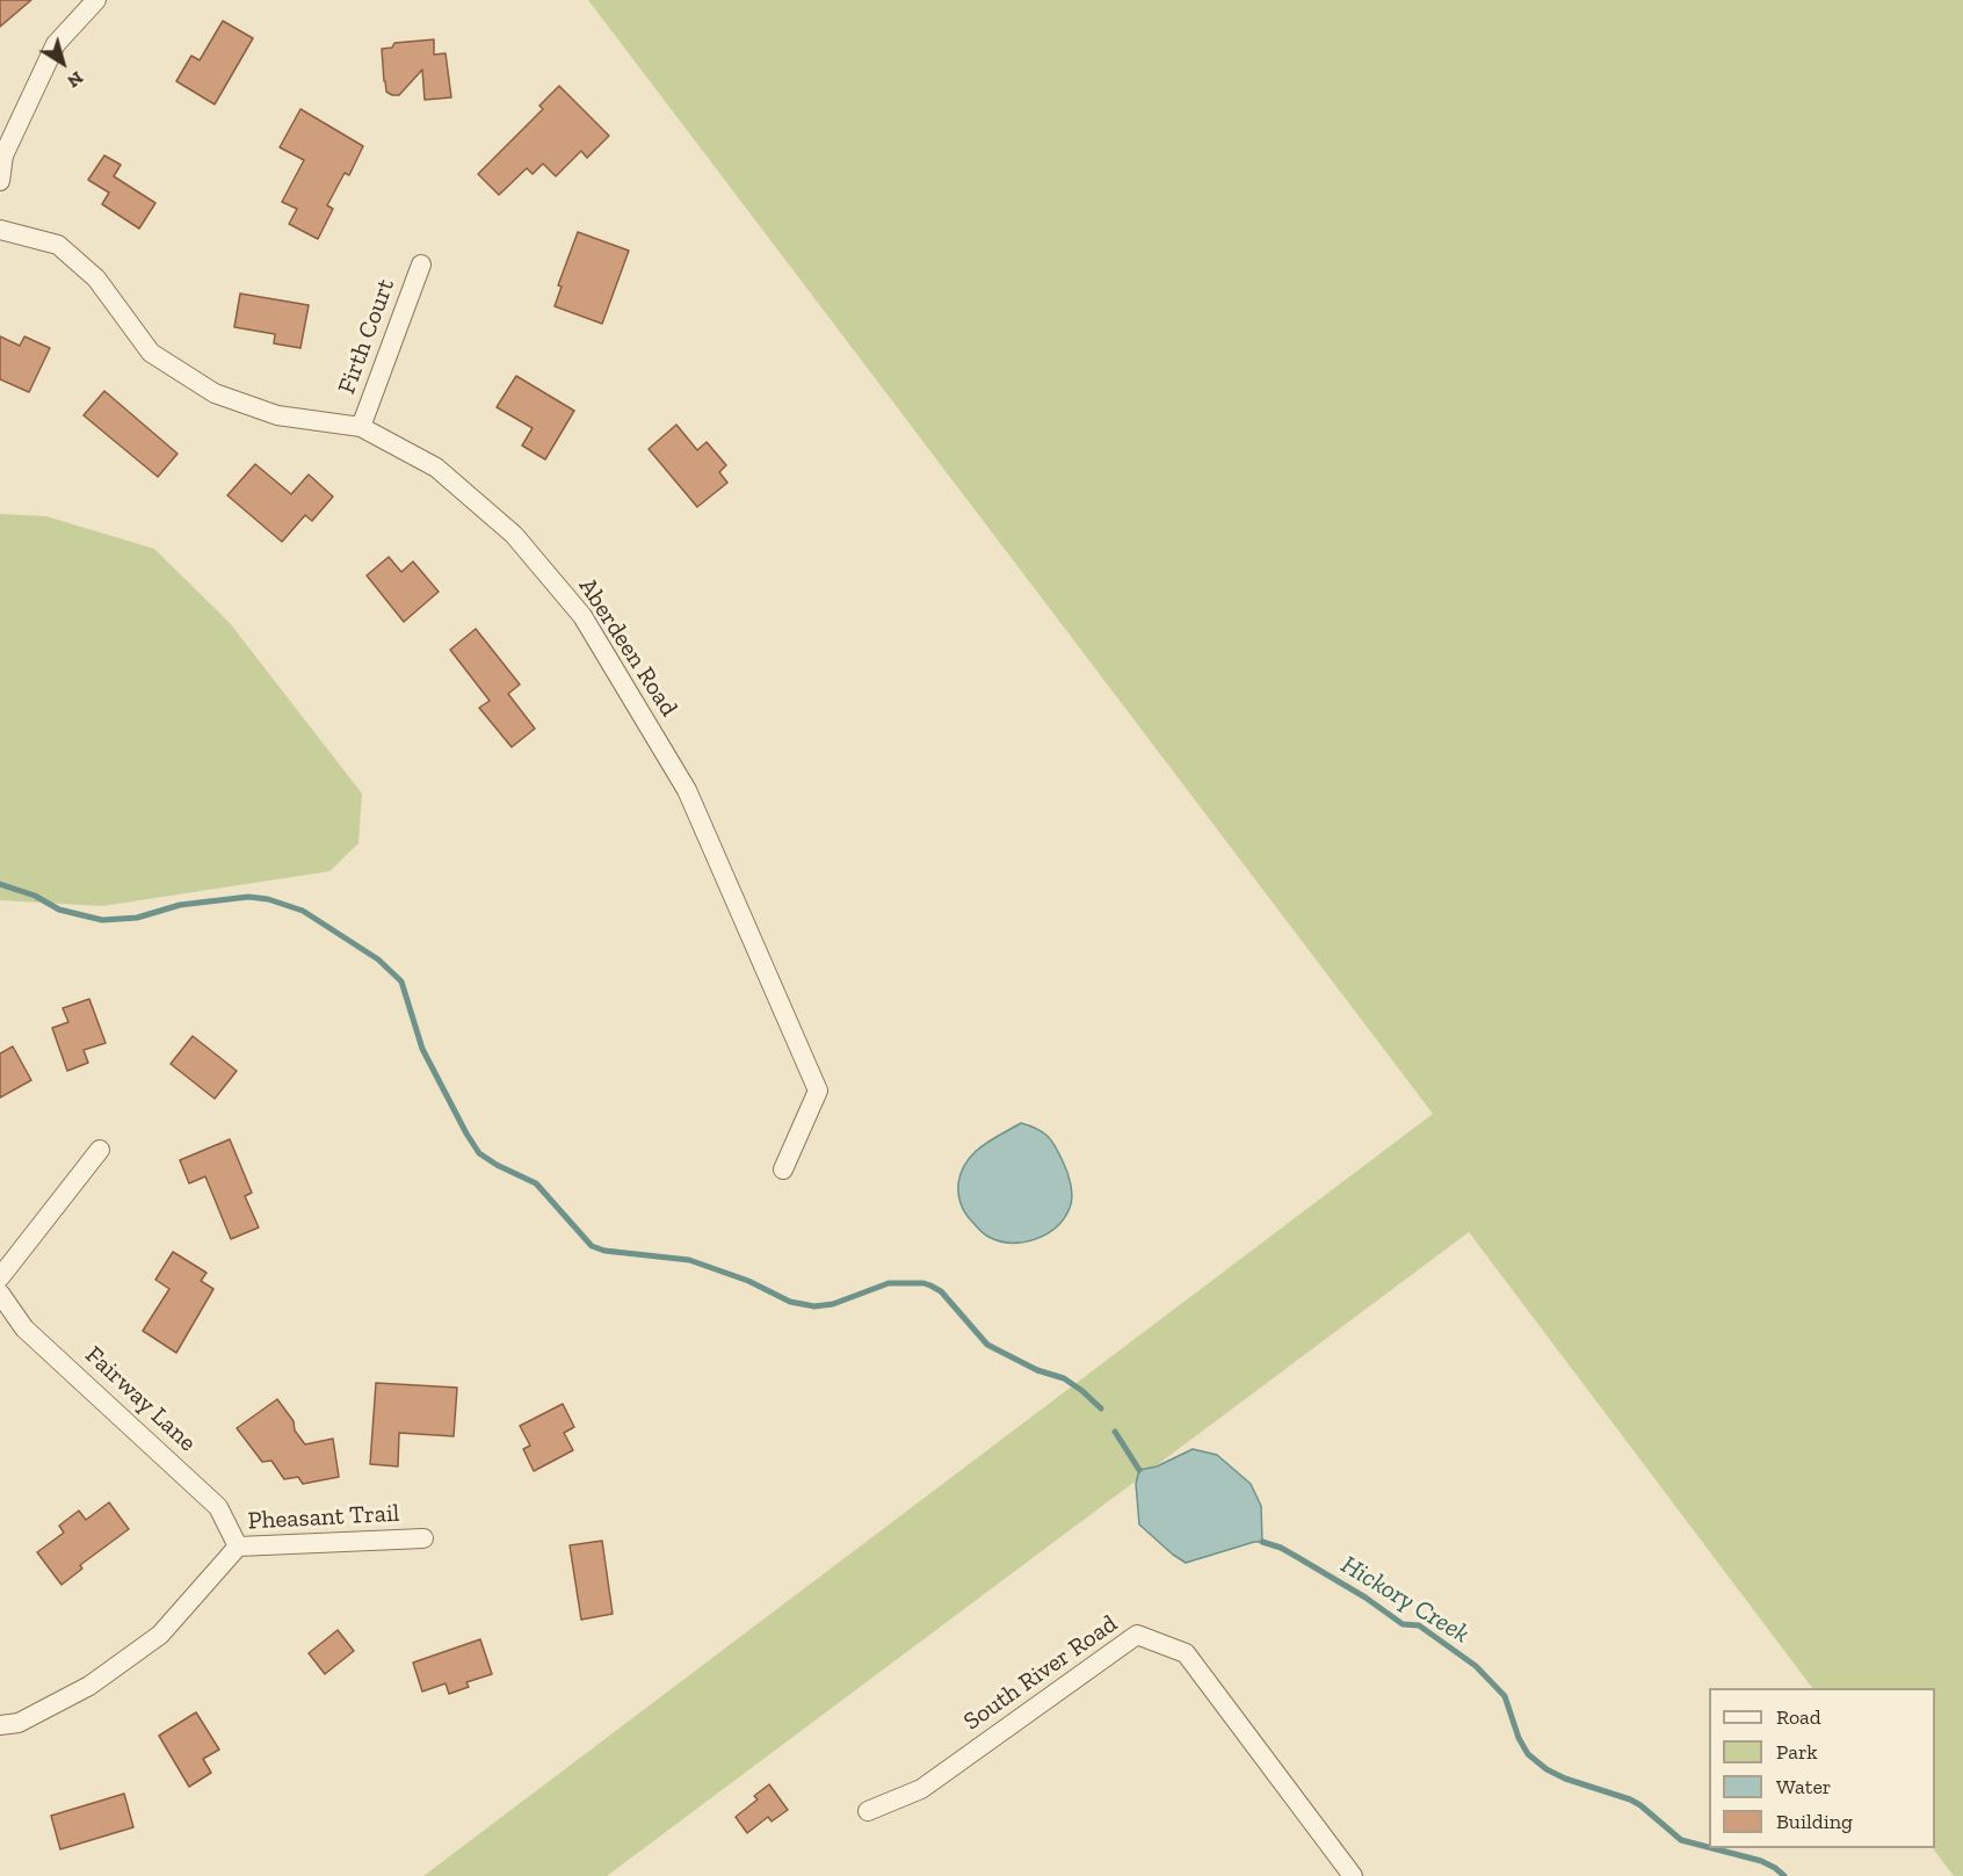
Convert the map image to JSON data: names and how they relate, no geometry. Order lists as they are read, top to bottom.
{
  "streets": {
    "street": [
      "Firth Court",
      "Aberdeen Road",
      "Fairway Lane",
      "Pheasant Trail",
      "South River Road"
    ]
  },
  "crossings": [
    ["Firth Court", "Aberdeen Road"],
    ["Fairway Lane", "Pheasant Trail"]
  ],
  "water": ["Hickory Creek"],
  "legend": [
    "Road",
    "Park",
    "Water",
    "Building"
  ],
  "north": "bottom right"
}
